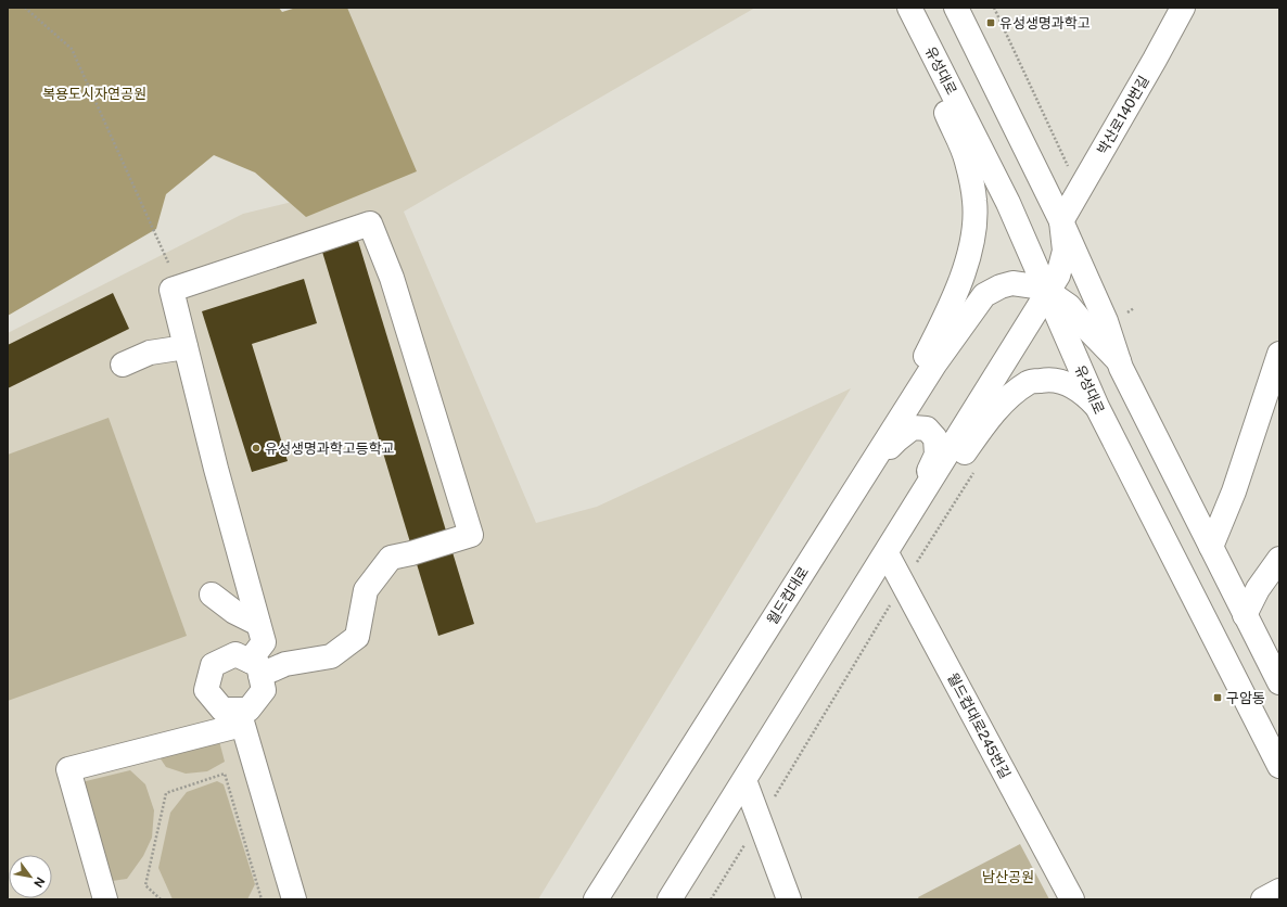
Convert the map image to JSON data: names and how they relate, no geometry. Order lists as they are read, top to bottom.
{
  "streets": {
    "street": [
      "유성대로",
      "박산로140번길",
      "월드컵대로",
      "월드컵대로245번길"
    ]
  },
  "crossings": [
    ["유성대로", "월드컵대로"]
  ],
  "parks": ["복용도시자연공원", "남산공원"],
  "places": {
    "transit": ["유성생명과학고", "구암동"],
    "other": ["유성생명과학고등학교"]
  },
  "north": "bottom right"
}
